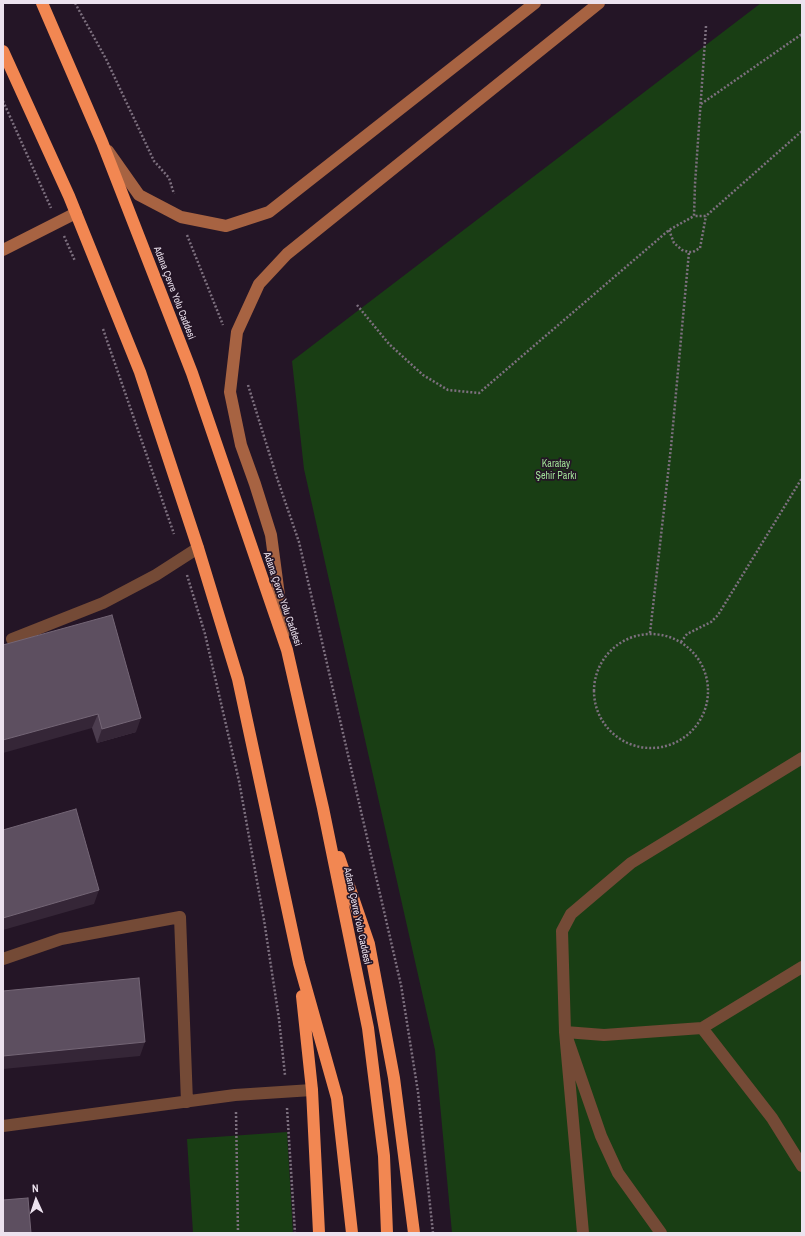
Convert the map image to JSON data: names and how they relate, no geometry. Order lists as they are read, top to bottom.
{
  "streets": {
    "highway": ["Adana Çevre Yolu Caddesi"]
  },
  "parks": ["Karatay Şehir Parkı"],
  "north": "top"
}
